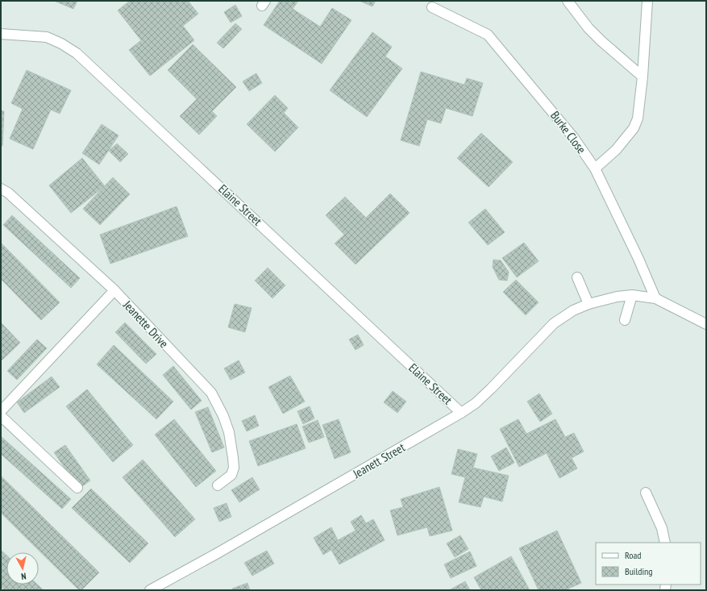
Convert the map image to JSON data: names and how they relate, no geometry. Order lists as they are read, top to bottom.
{
  "streets": {
    "street": [
      "Burke Close",
      "Elaine Street",
      "Jeanette Drive",
      "Jeanett Street"
    ]
  },
  "crossings": [
    ["Burke Close", "Jeanett Street"],
    ["Elaine Street", "Jeanett Street"]
  ],
  "legend": ["Road", "Building"],
  "north": "bottom"
}
